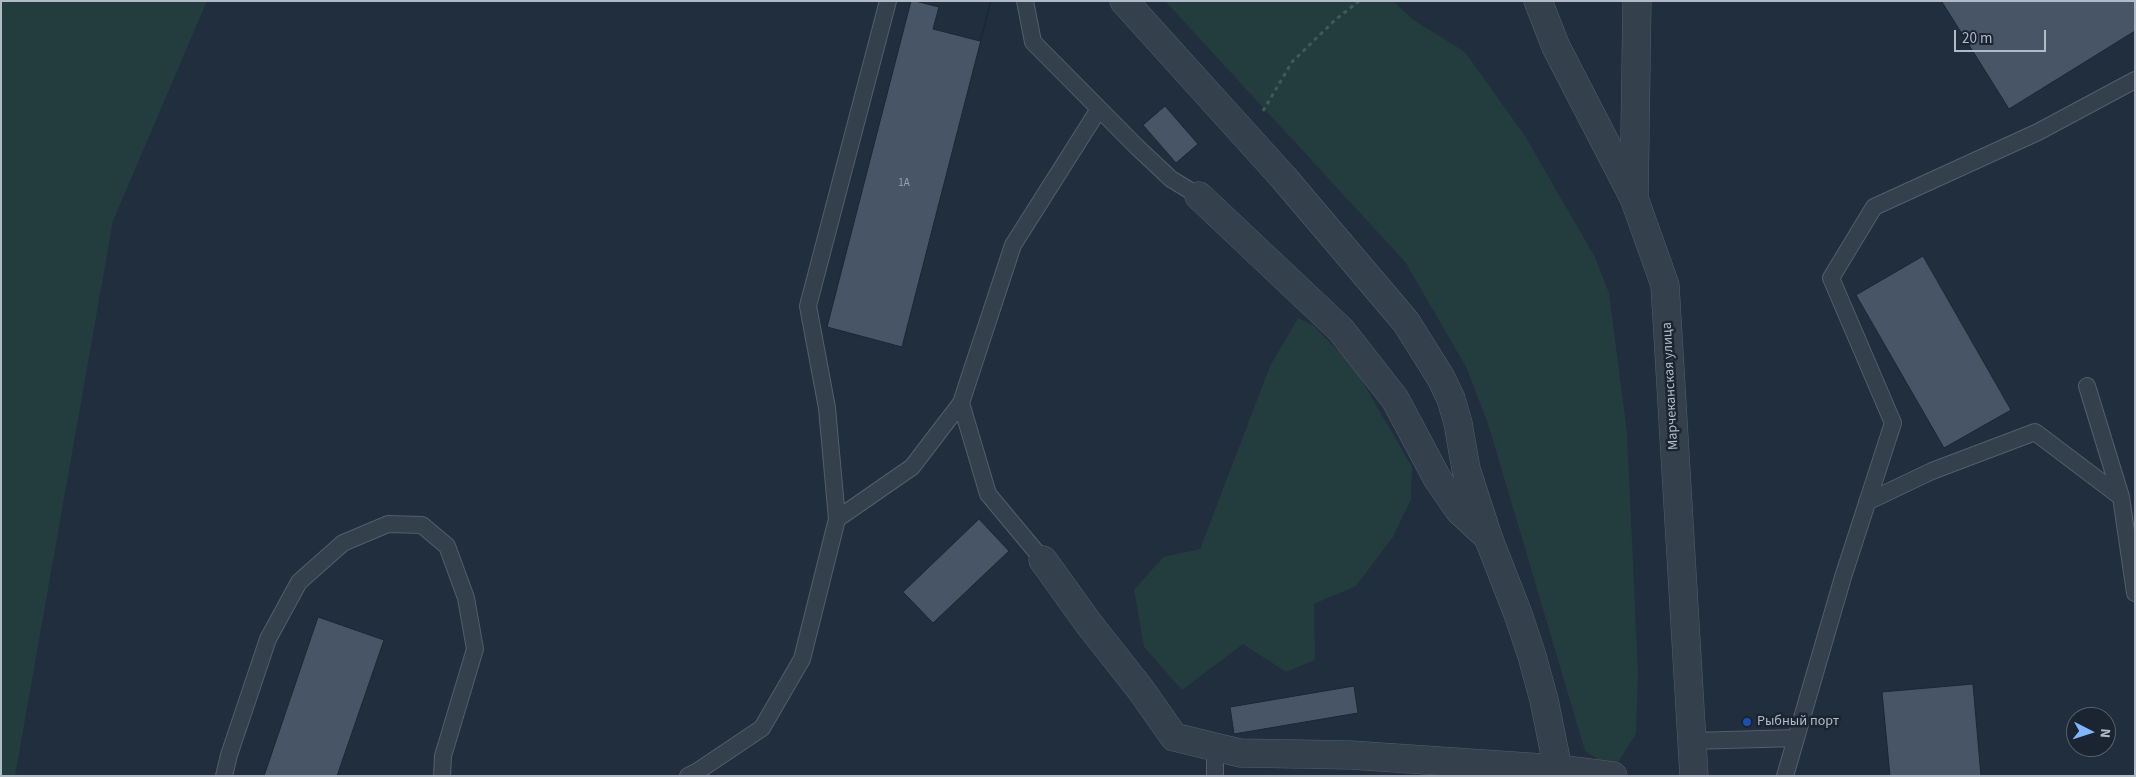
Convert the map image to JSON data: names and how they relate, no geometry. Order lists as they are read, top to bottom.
{
  "streets": {
    "street": ["Марчеканская улица"]
  },
  "places": ["Рыбный порт"],
  "house_numbers": ["1А"],
  "scale_bar": "20 m",
  "north": "right"
}
